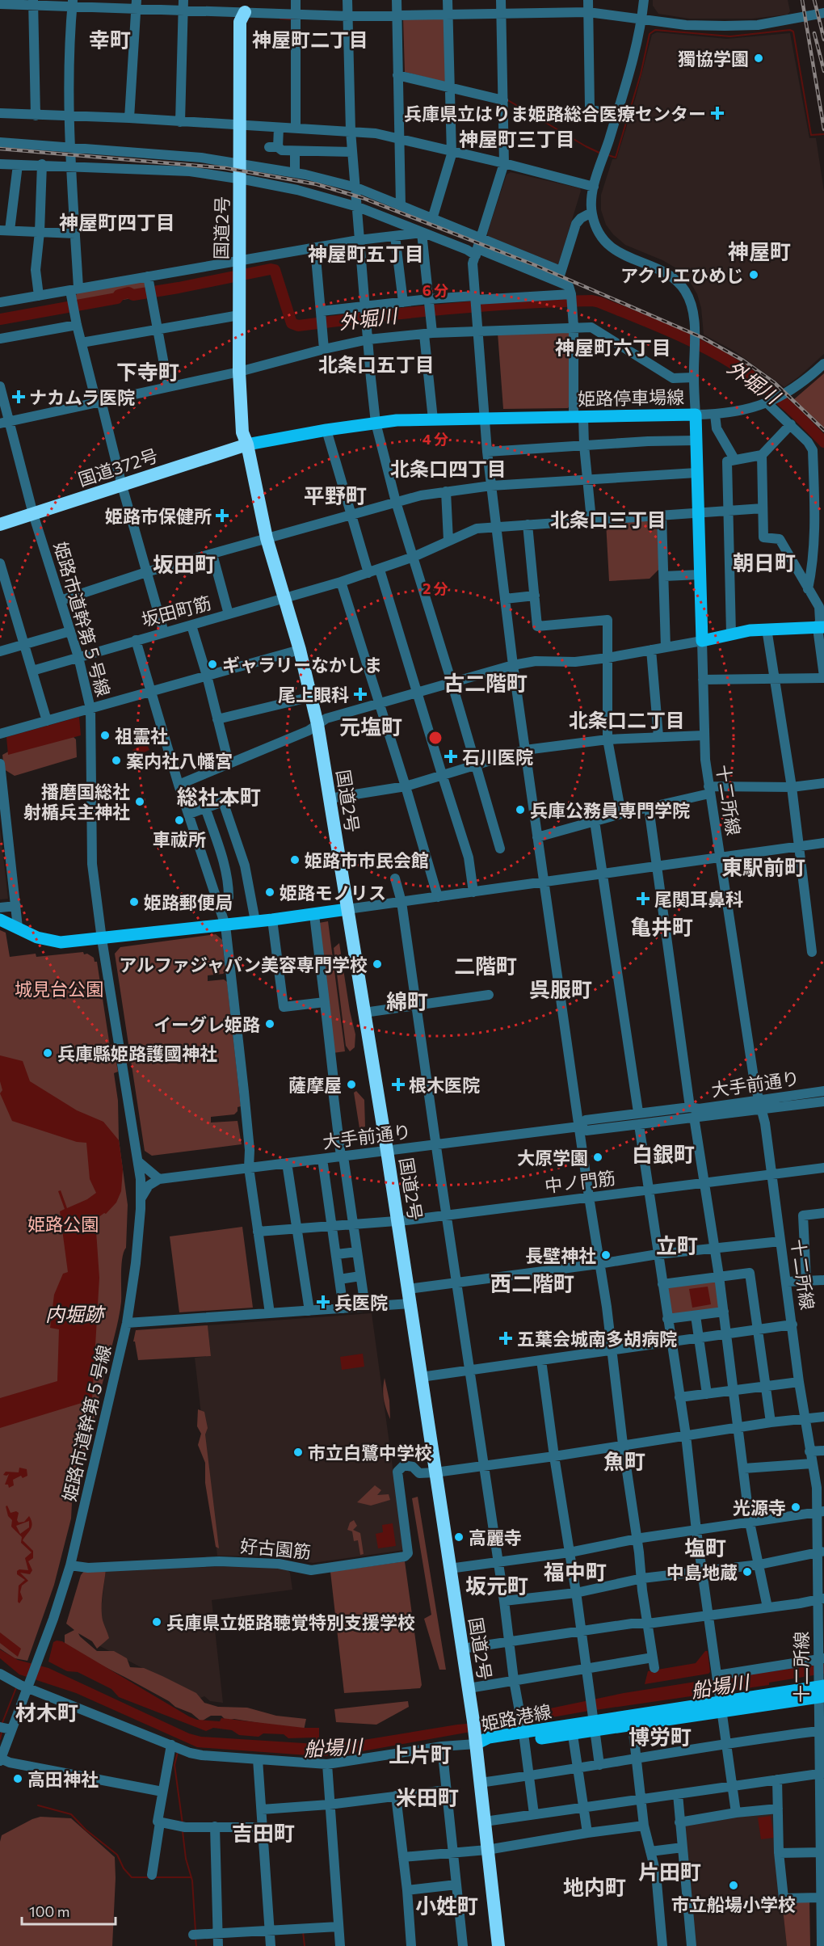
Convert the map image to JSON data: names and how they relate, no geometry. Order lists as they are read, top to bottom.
{
  "streets": {
    "highway": ["国道2号", "国道372号"],
    "main road": ["姫路停車場線", "姫路港線"],
    "street": [
      "坂田町筋",
      "姫路市道幹第５号線",
      "十二所線",
      "大手前通り",
      "中ノ門筋",
      "好古園筋"
    ]
  },
  "crossings": [
    ["国道2号", "姫路停車場線"],
    ["国道2号", "国道372号"],
    ["国道2号", "坂田町筋"],
    ["国道2号", "大手前通り"],
    ["国道2号", "中ノ門筋"],
    ["国道2号", "好古園筋"],
    ["国道2号", "姫路港線"],
    ["姫路停車場線", "国道372号"],
    ["姫路停車場線", "坂田町筋"],
    ["姫路停車場線", "十二所線"],
    ["国道372号", "姫路市道幹第５号線"],
    ["坂田町筋", "姫路市道幹第５号線"],
    ["姫路市道幹第５号線", "好古園筋"],
    ["十二所線", "大手前通り"],
    ["十二所線", "中ノ門筋"],
    ["十二所線", "姫路港線"]
  ],
  "districts": [
    "幸町",
    "神屋町二丁目",
    "神屋町三丁目",
    "神屋町四丁目",
    "神屋町",
    "神屋町五丁目",
    "神屋町六丁目",
    "北条口五丁目",
    "下寺町",
    "北条口四丁目",
    "平野町",
    "北条口三丁目",
    "朝日町",
    "坂田町",
    "古二階町",
    "北条口二丁目",
    "元塩町",
    "総社本町",
    "東駅前町",
    "亀井町",
    "二階町",
    "呉服町",
    "綿町",
    "白銀町",
    "立町",
    "西二階町",
    "魚町",
    "塩町",
    "福中町",
    "坂元町",
    "材木町",
    "博労町",
    "上片町",
    "米田町",
    "吉田町",
    "片田町",
    "地内町",
    "小姓町"
  ],
  "water": ["外堀川", "内堀跡", "船場川"],
  "parks": ["城見台公園", "姫路公園"],
  "places": {
    "other": [
      "獨協学園",
      "アクリエひめじ",
      "ギャラリーなかしま",
      "祖霊社",
      "案内社八幡宮",
      "播磨国総社 射楯兵主神社",
      "兵庫公務員専門学院",
      "車祓所",
      "姫路市市民会館",
      "姫路モノリス",
      "姫路郵便局",
      "アルファジャパン美容専門学校",
      "イーグレ姫路",
      "兵庫縣姫路護國神社",
      "薩摩屋",
      "大原学園",
      "長壁神社",
      "市立白鷺中学校",
      "光源寺",
      "高麗寺",
      "中島地蔵",
      "兵庫県立姫路聴覚特別支援学校",
      "高田神社",
      "市立船場小学校"
    ],
    "health": [
      "兵庫県立はりま姫路総合医療センター",
      "ナカムラ医院",
      "姫路市保健所",
      "尾上眼科",
      "石川医院",
      "尾関耳鼻科",
      "根木医院",
      "兵医院",
      "五葉会城南多胡病院"
    ]
  },
  "scale_bar": "100 m",
  "rings": ["6 分", "4 分", "2 分"]
}
